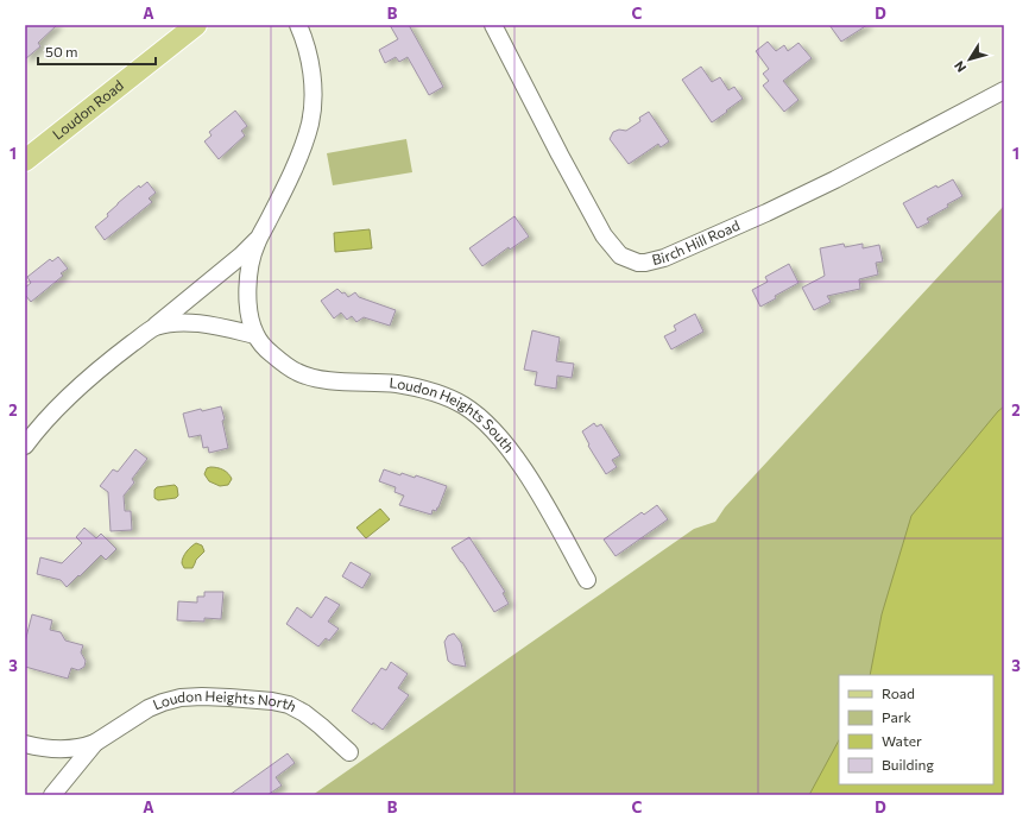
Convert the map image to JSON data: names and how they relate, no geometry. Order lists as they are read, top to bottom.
{
  "streets": {
    "main road": ["Loudon Road"],
    "street": ["Birch Hill Road", "Loudon Heights South", "Loudon Heights North"]
  },
  "legend": [
    "Road",
    "Park",
    "Water",
    "Building"
  ],
  "scale_bar": "50 m",
  "north": "bottom left",
  "grid": {
    "columns": [
      "A",
      "B",
      "C",
      "D"
    ],
    "rows": ["1", "2", "3"]
  }
}
